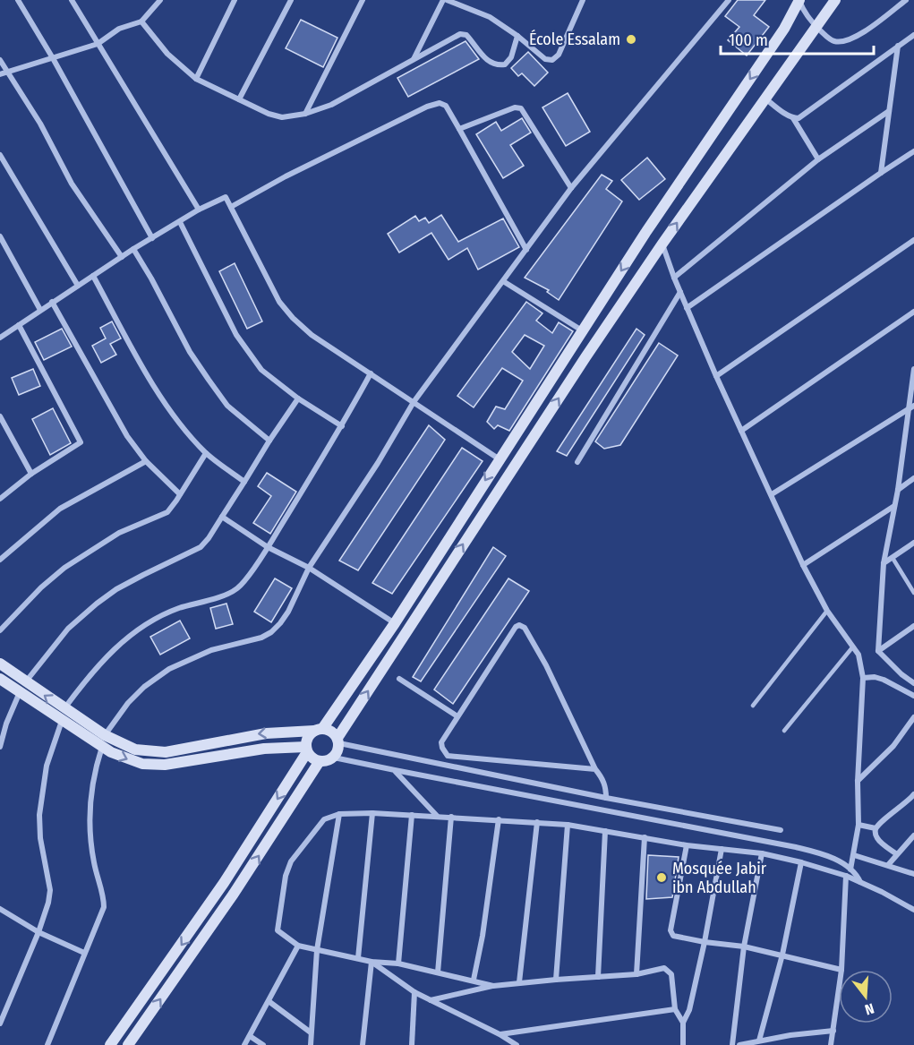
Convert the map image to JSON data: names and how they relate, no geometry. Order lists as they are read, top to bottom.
{
  "places": ["École Essalam", "Mosquée Jabir ibn Abdullah"],
  "scale_bar": "100 m",
  "north": "bottom"
}
